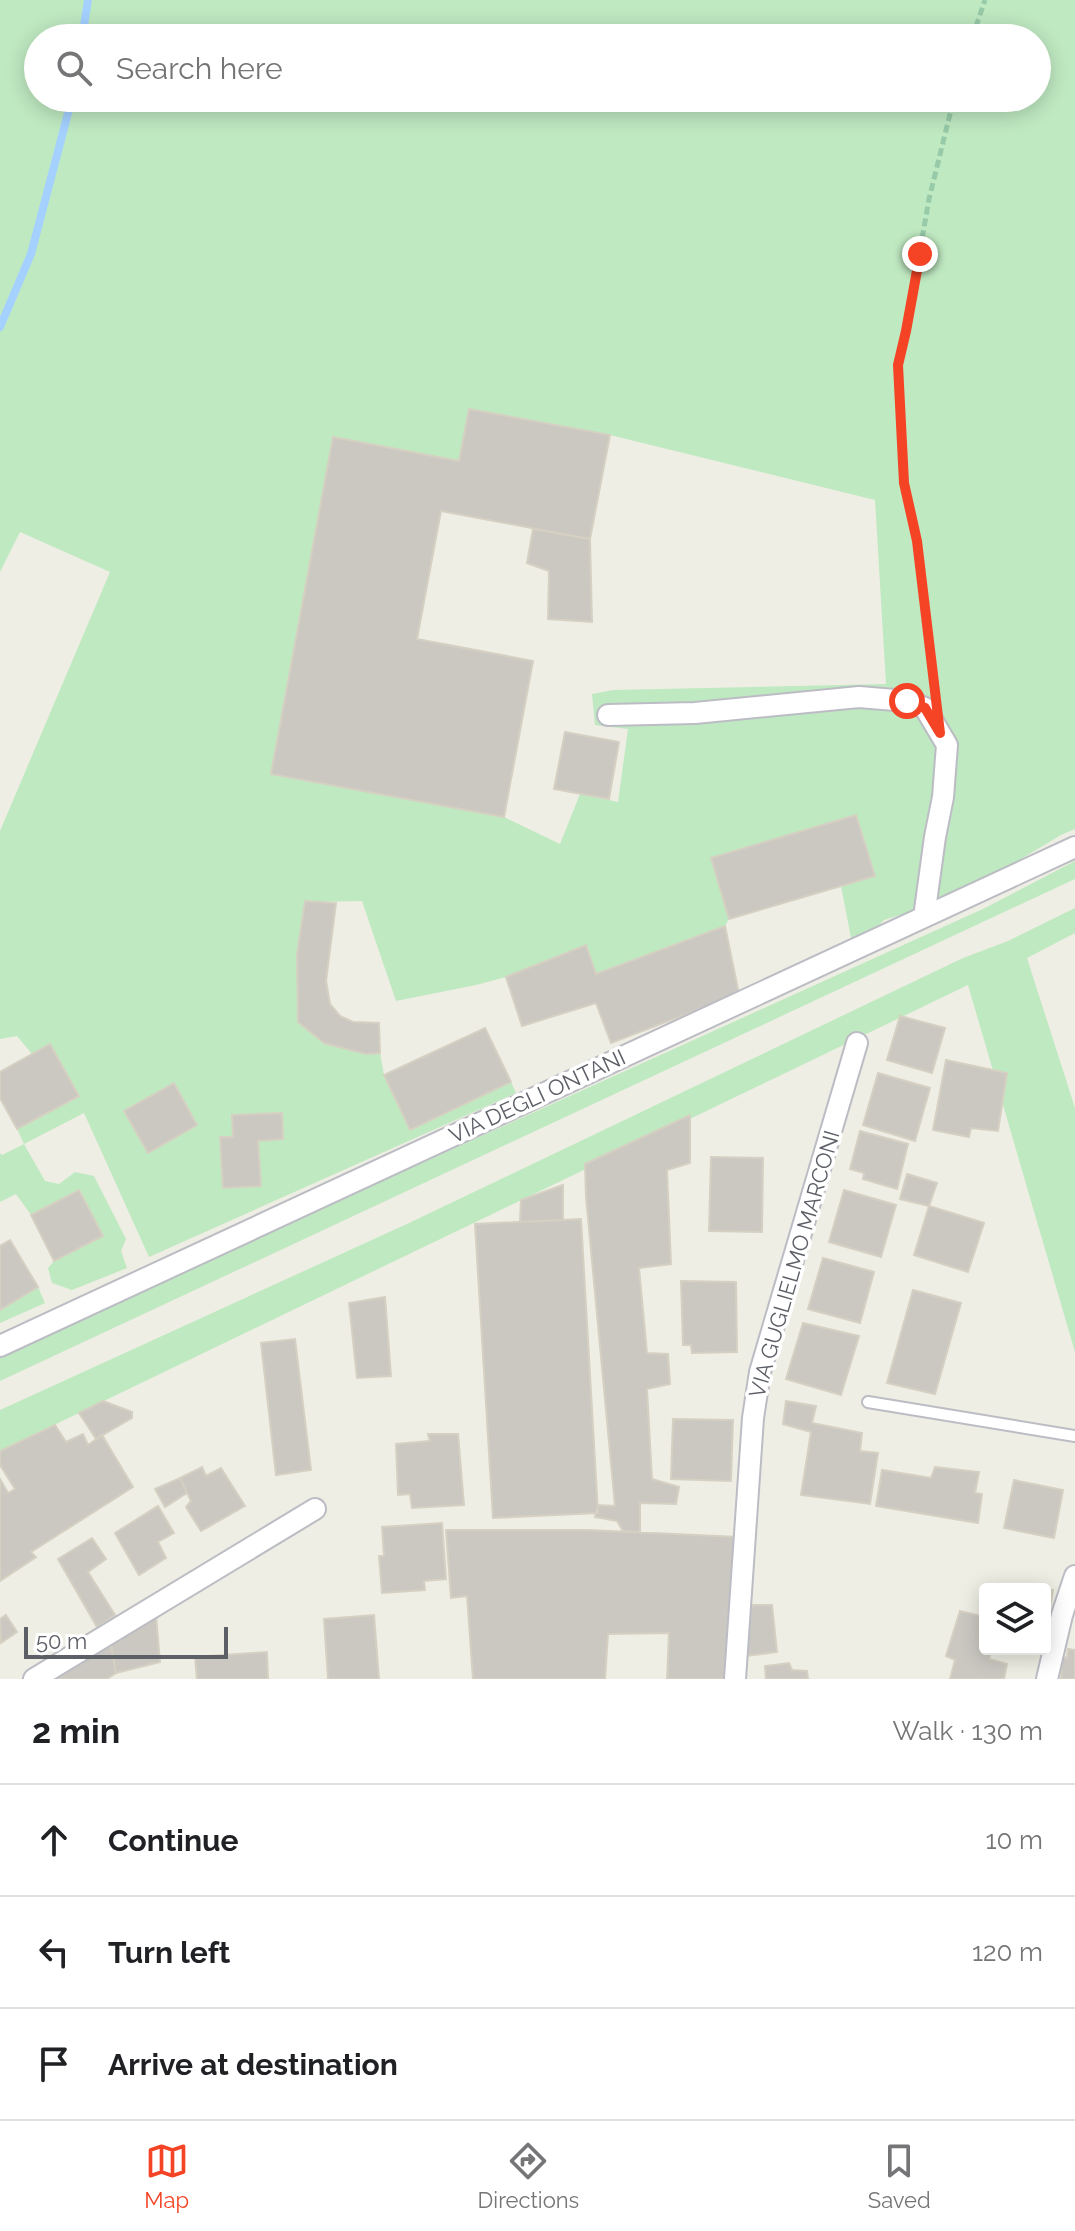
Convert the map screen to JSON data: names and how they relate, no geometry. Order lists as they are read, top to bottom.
{
  "streets": {
    "street": ["VIA DEGLI ONTANI", "VIA GUGLIELMO MARCONI"]
  },
  "scale_bar": "50 m",
  "page": {
    "search": "Search here",
    "scale": "50 m",
    "heading": ["2 min", "Walk · 130 m"],
    "list": [
      ["Continue", "10 m"],
      ["Turn left", "120 m"],
      "Arrive at destination"
    ],
    "nav": ["Map", "Directions", "Saved"]
  }
}
